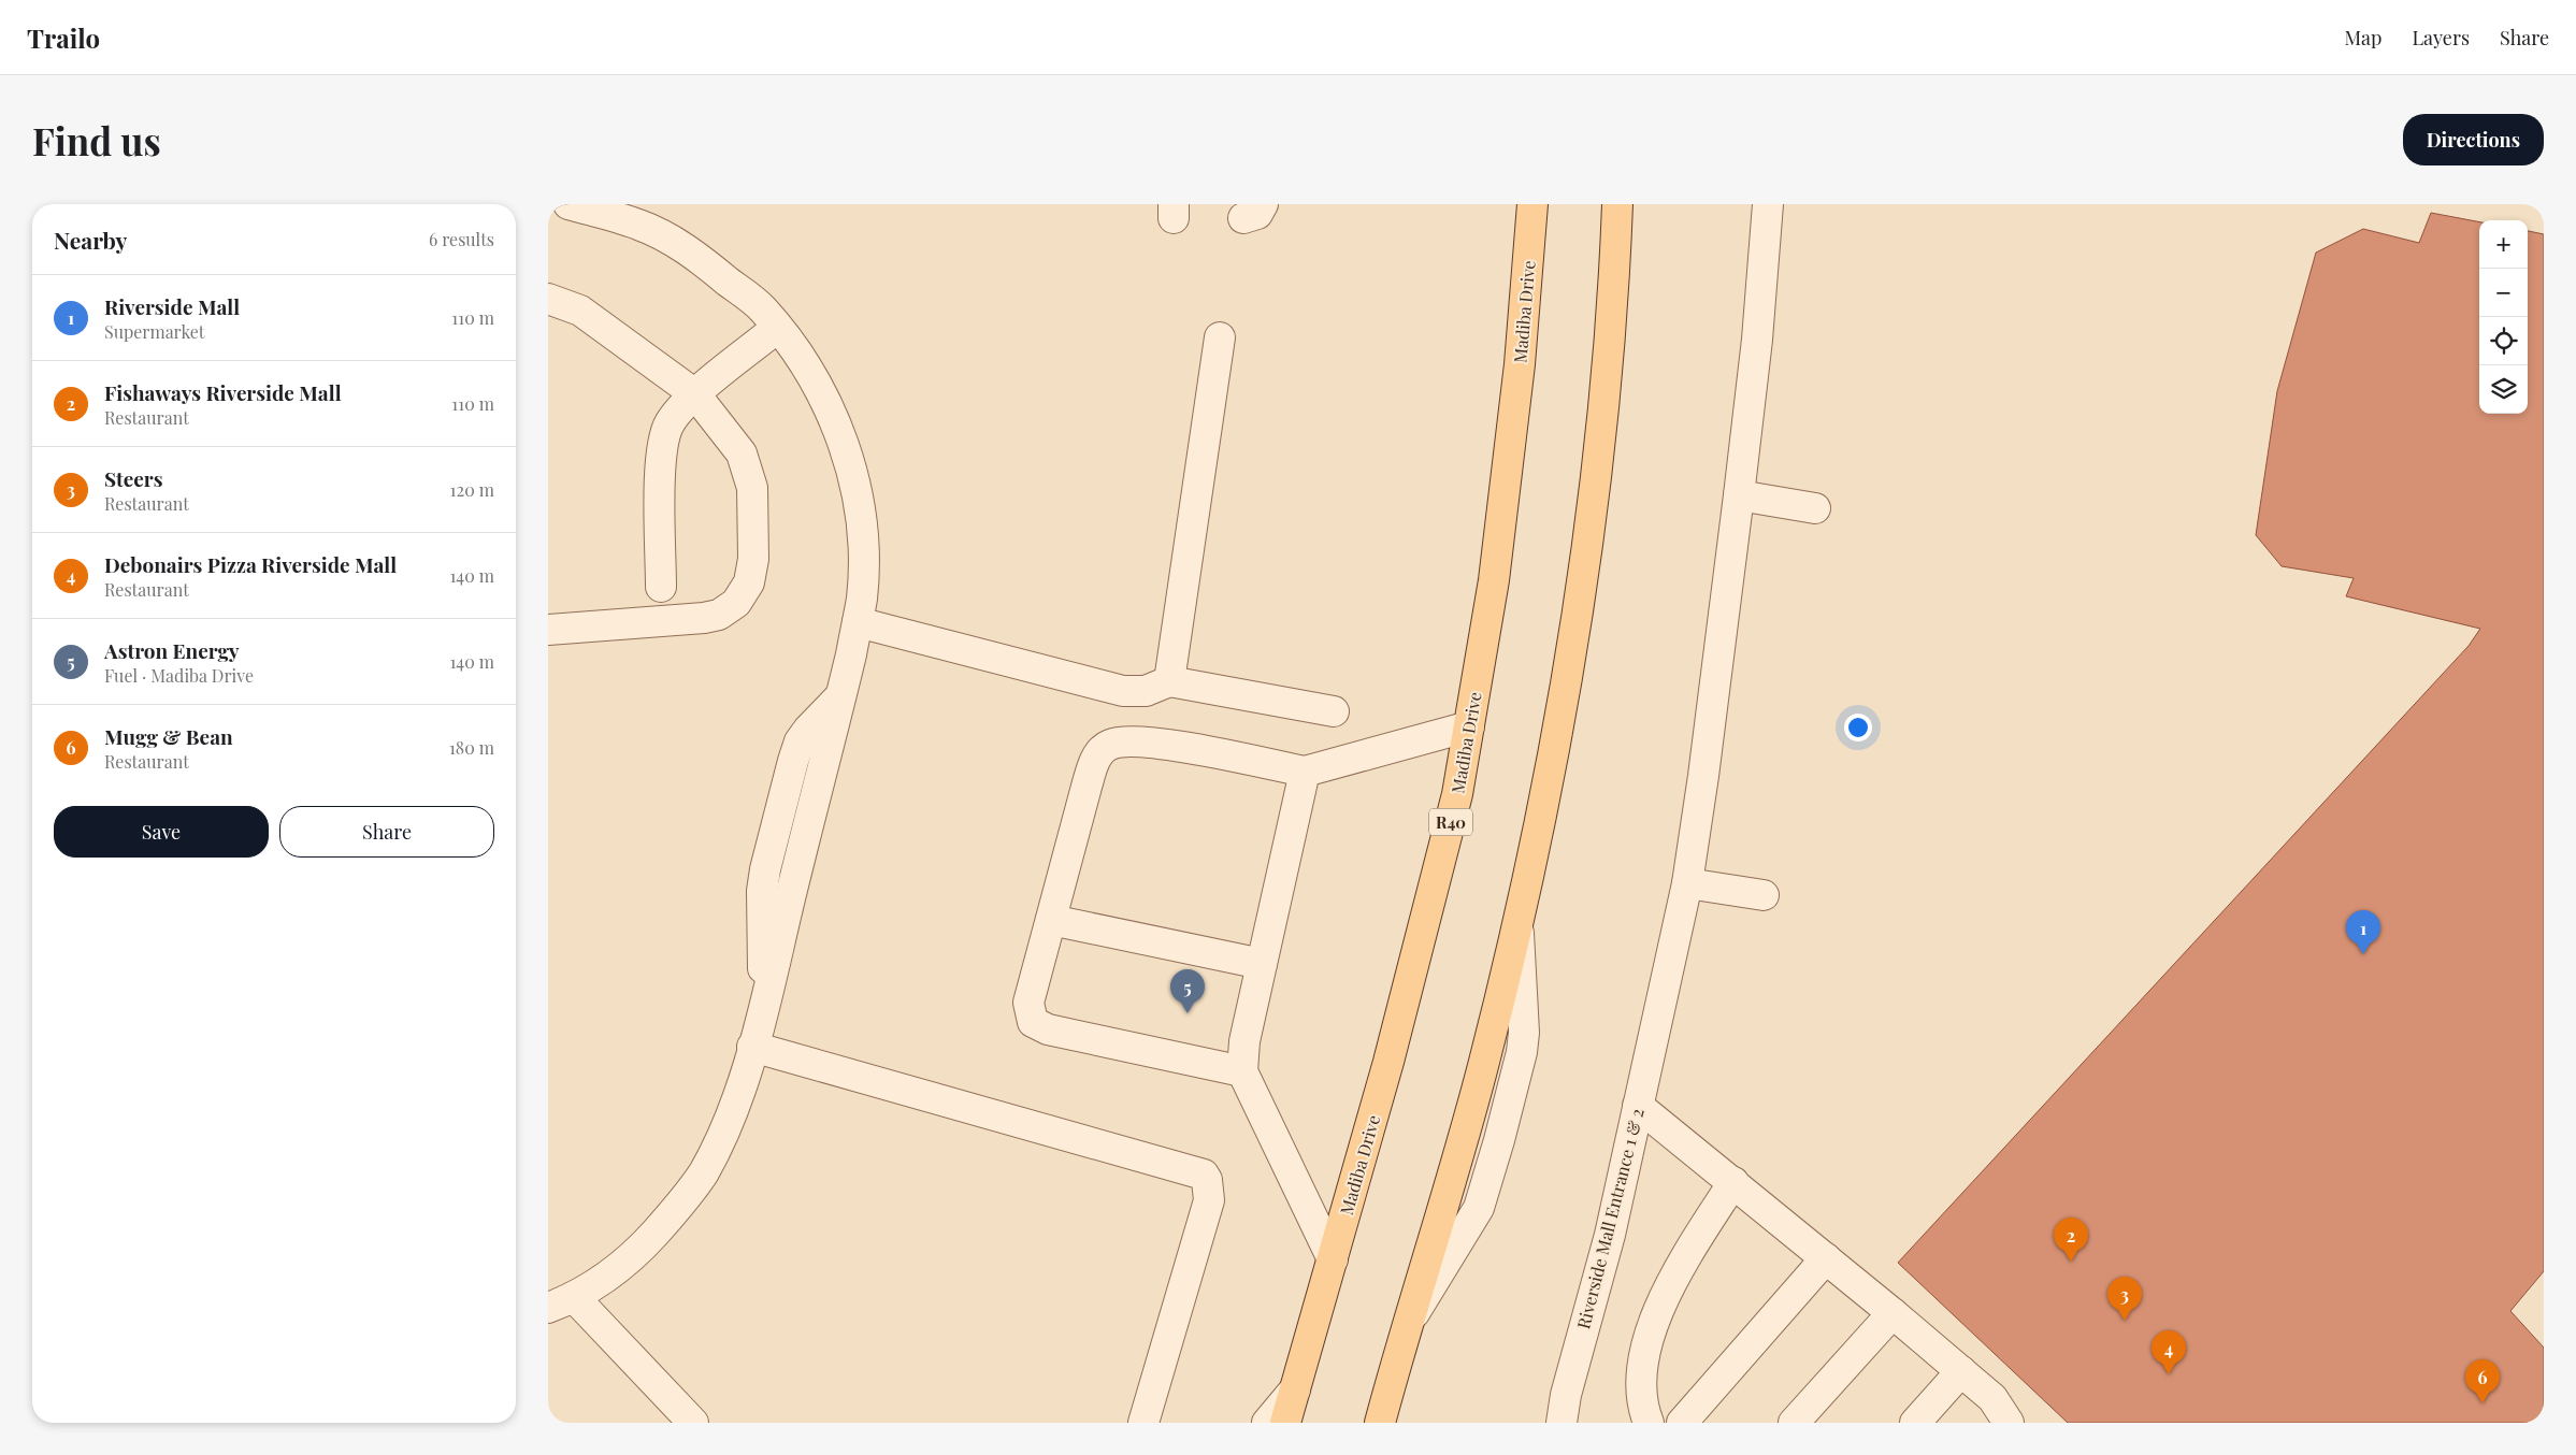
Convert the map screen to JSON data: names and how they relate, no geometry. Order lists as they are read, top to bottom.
{
  "streets": {
    "main road": ["Madiba Drive", "R40"],
    "street": ["Riverside Mall Entrance 1 & 2"]
  },
  "page": {
    "header": "Trailo",
    "nav": ["Map", "Layers", "Share"],
    "buttons": [
      "Directions",
      ["Save", "Share"]
    ],
    "title": "Find us",
    "heading": ["Nearby", "6 results"],
    "map_buttons": ["+", "−"],
    "list": [
      {
        "mark": "1",
        "name": "Riverside Mall",
        "note": "Supermarket",
        "value": "110 m"
      },
      {
        "mark": "2",
        "name": "Fishaways Riverside Mall",
        "note": "Restaurant",
        "value": "110 m"
      },
      {
        "mark": "3",
        "name": "Steers",
        "note": "Restaurant",
        "value": "120 m"
      },
      {
        "mark": "4",
        "name": "Debonairs Pizza Riverside Mall",
        "note": "Restaurant",
        "value": "140 m"
      },
      {
        "mark": "5",
        "name": "Astron Energy",
        "note": "Fuel · Madiba Drive",
        "value": "140 m"
      },
      {
        "mark": "6",
        "name": "Mugg & Bean",
        "note": "Restaurant",
        "value": "180 m"
      }
    ],
    "pins": [
      "1",
      "5",
      "2",
      "3",
      "4",
      "6"
    ]
  }
}
